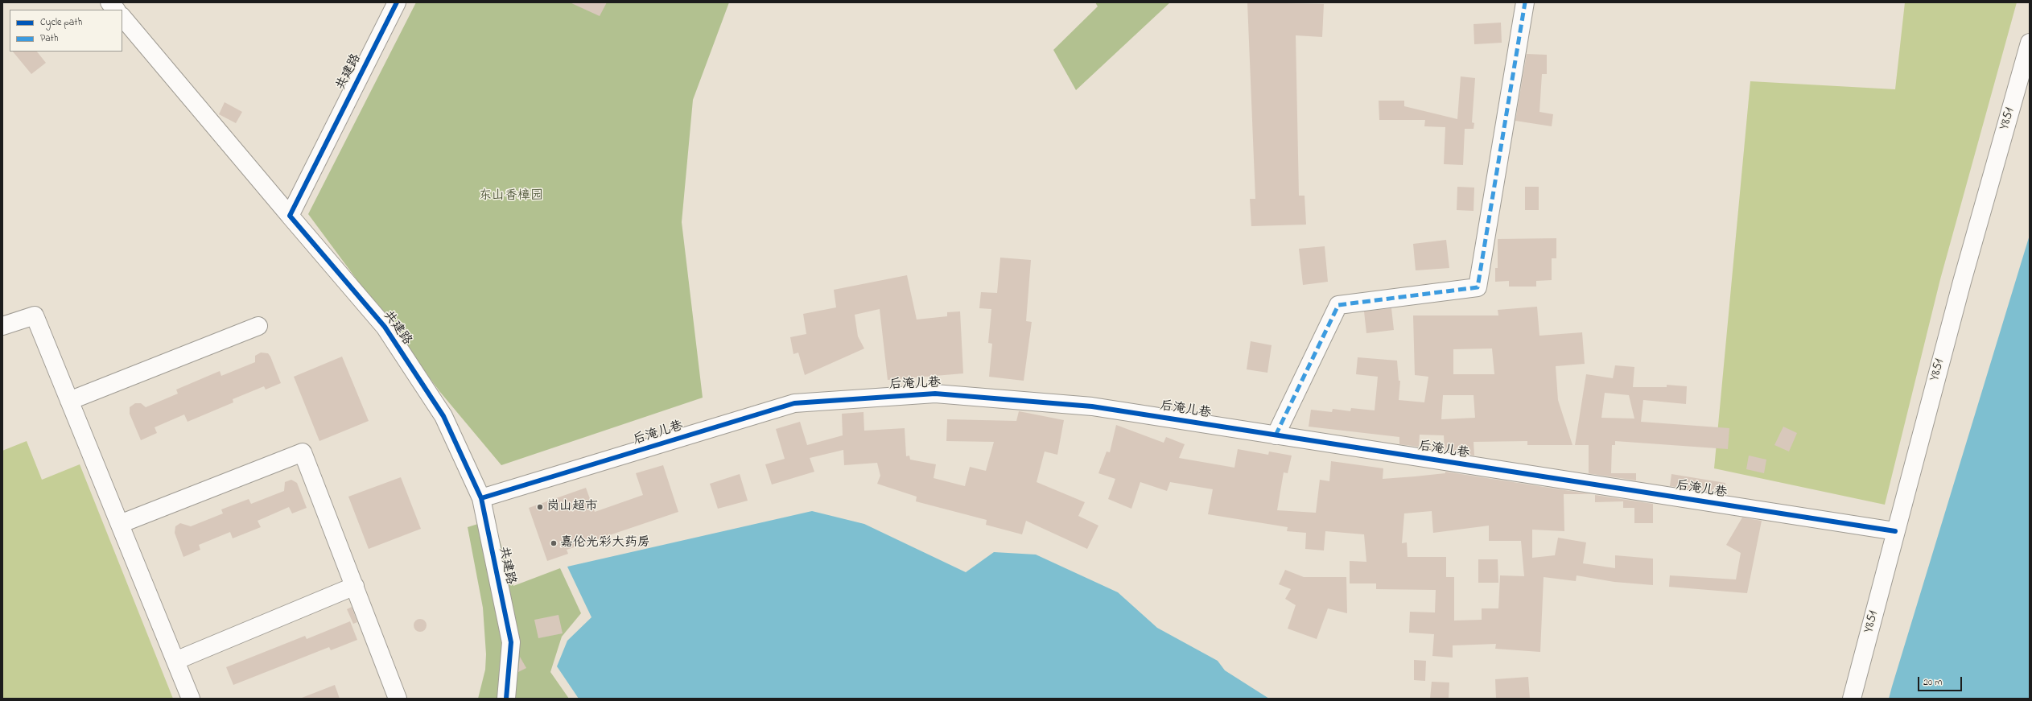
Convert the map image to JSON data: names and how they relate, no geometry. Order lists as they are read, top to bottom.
{
  "streets": {
    "street": ["共建路", "Y851", "后淹儿巷"]
  },
  "crossings": [
    ["共建路", "后淹儿巷"],
    ["Y851", "后淹儿巷"]
  ],
  "parks": ["东山香樟园"],
  "places": ["岗山超市", "嘉伦光彩大药房"],
  "legend": ["Cycle path", "Path"],
  "scale_bar": "20 m"
}
